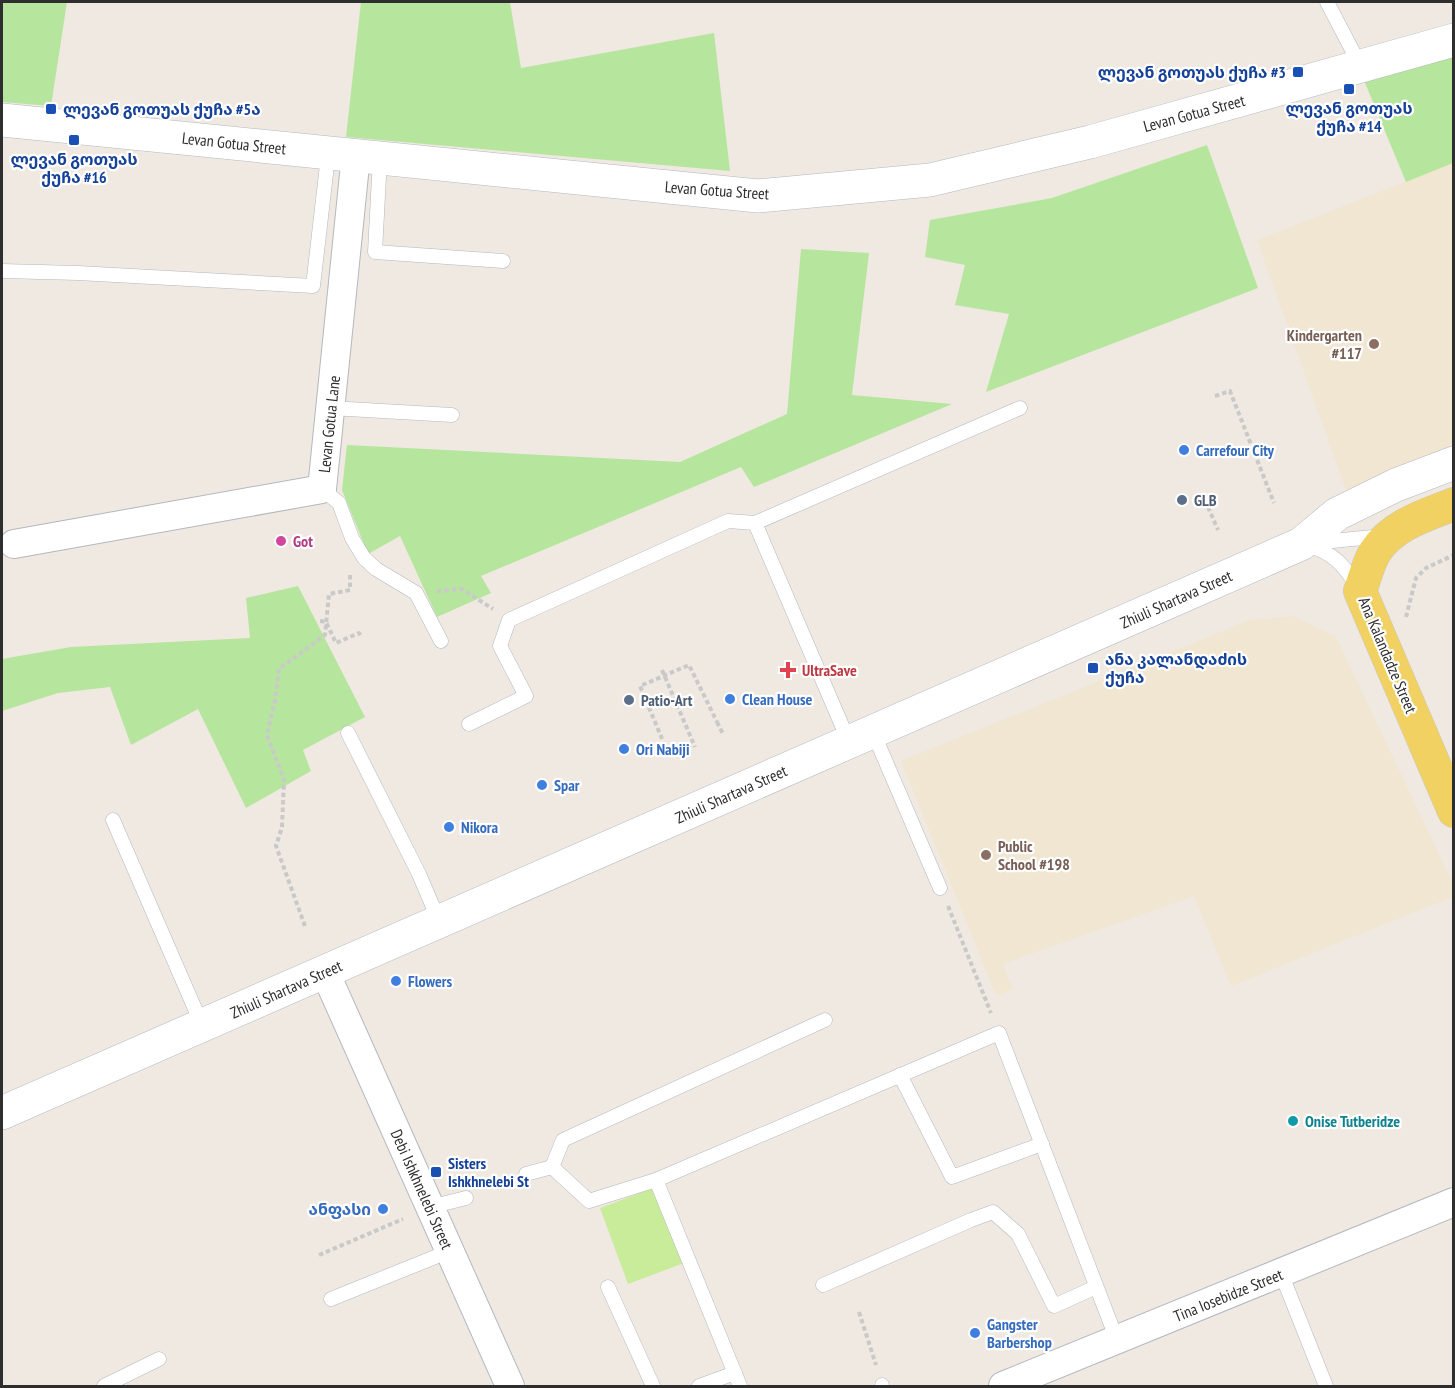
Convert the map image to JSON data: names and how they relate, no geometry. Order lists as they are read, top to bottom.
{
  "streets": {
    "main road": ["Levan Gotua Street", "Zhiuli Shartava Street", "Ana Kalandadze Street"],
    "street": ["Levan Gotua Lane", "Debi Ishkhnelebi Street", "Tina Iosebidze Street"]
  },
  "crossings": [
    ["Levan Gotua Street", "Levan Gotua Lane"],
    ["Zhiuli Shartava Street", "Debi Ishkhnelebi Street"]
  ],
  "places": {
    "transit": [
      "ლევან გოთუას ქუჩა #3",
      "ლევან გოთუას ქუჩა #14",
      "ლევან გოთუას ქუჩა #5ა",
      "ლევან გოთუას ქუჩა #16",
      "ანა კალანდაძის ქუჩა",
      "Sisters Ishkhnelebi St"
    ],
    "other": [
      "Kindergarten #117",
      "Carrefour City",
      "GLB",
      "Got",
      "Clean House",
      "Patio-Art",
      "Ori Nabiji",
      "Spar",
      "Nikora",
      "Public School #198",
      "Flowers",
      "Onise Tutberidze",
      "ანფასი",
      "Gangster Barbershop"
    ],
    "health": ["UltraSave"]
  }
}
